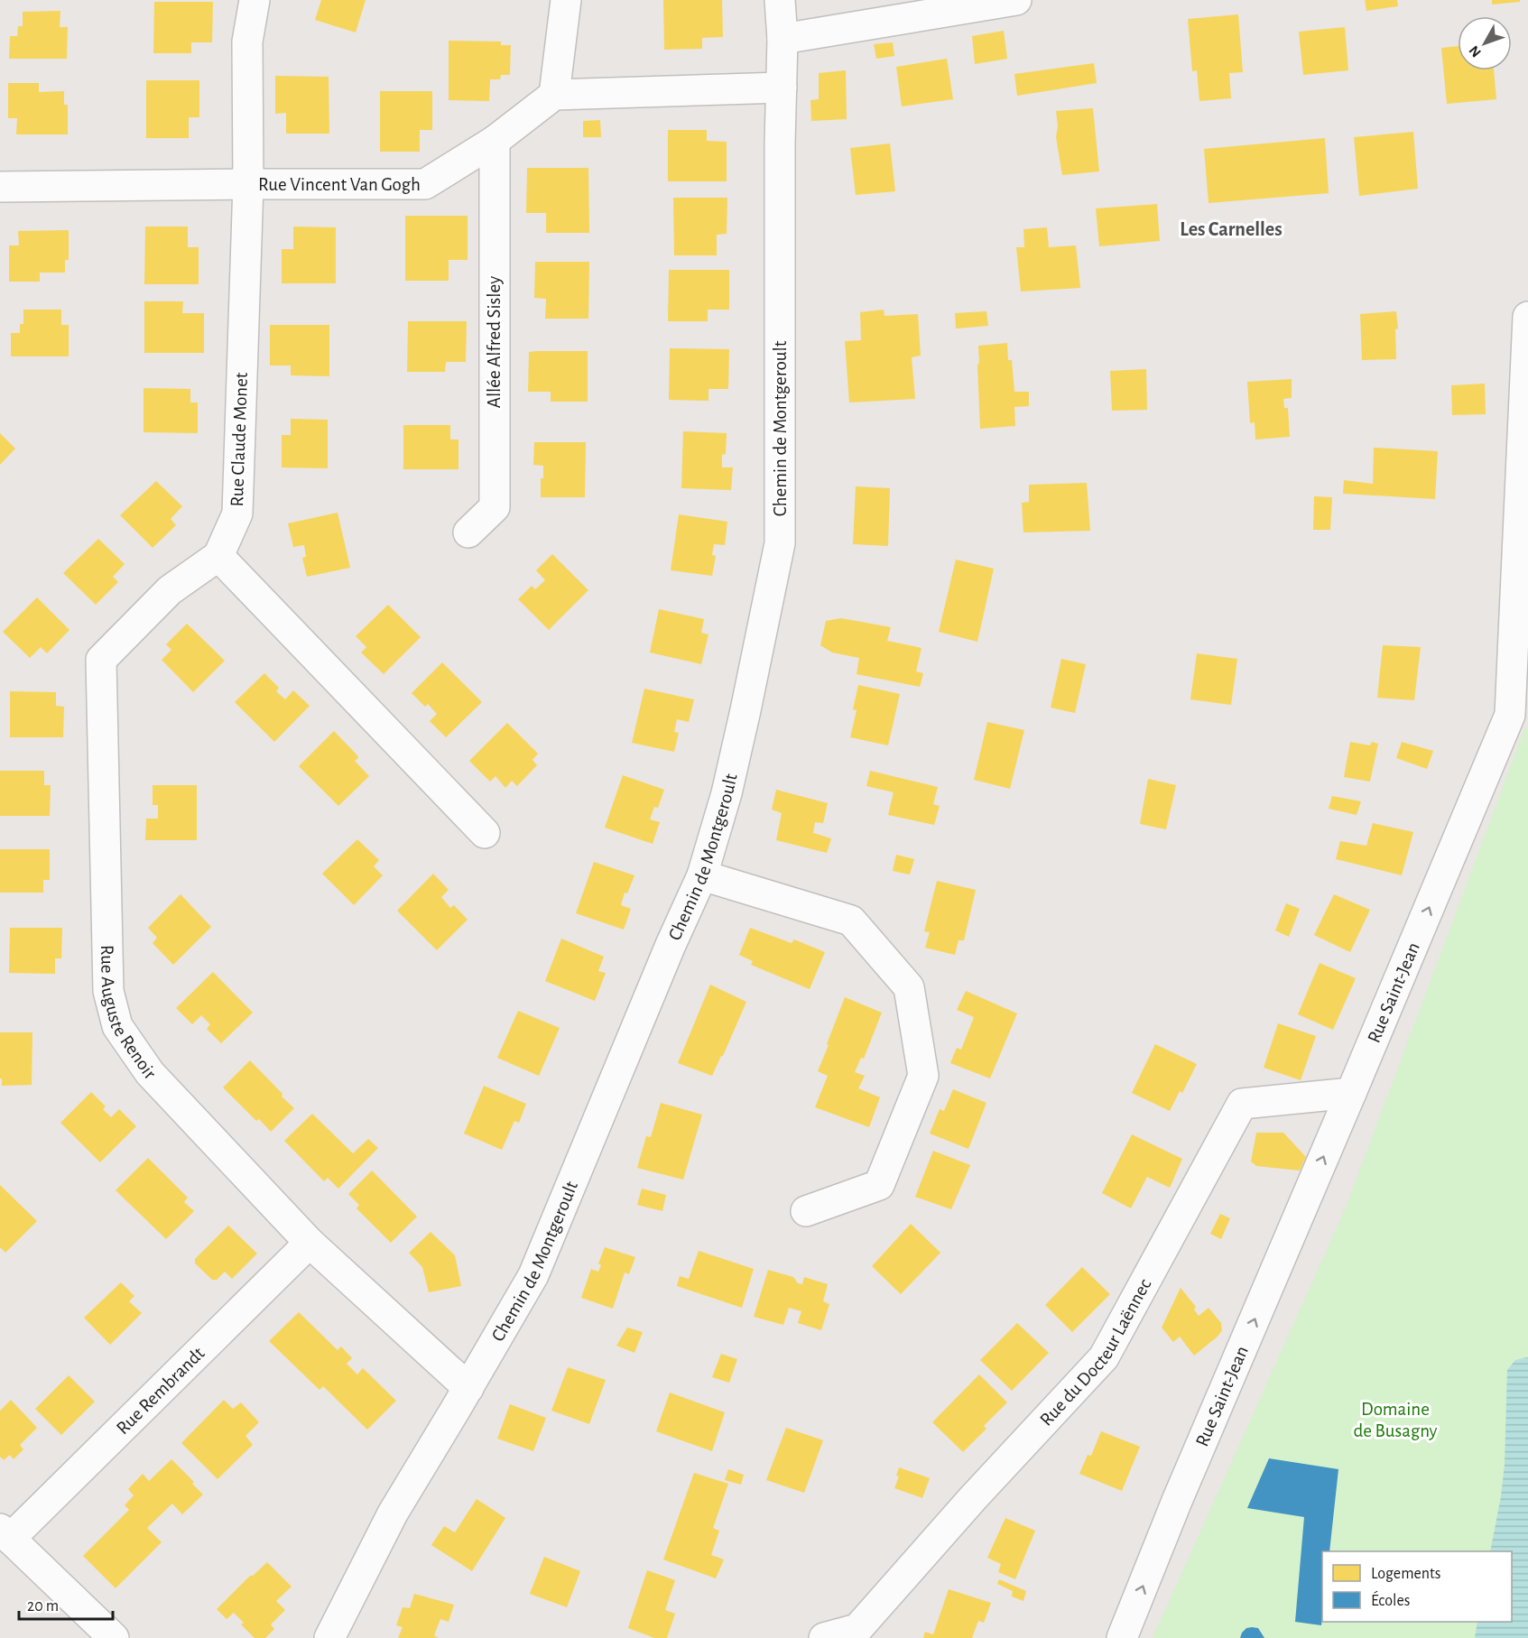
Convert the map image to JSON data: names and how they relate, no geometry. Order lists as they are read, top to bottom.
{
  "streets": {
    "street": [
      "Rue Vincent Van Gogh",
      "Allée Alfred Sisley",
      "Chemin de Montgeroult",
      "Rue Claude Monet",
      "Rue Saint-Jean",
      "Rue Auguste Renoir",
      "Rue du Docteur Laënnec",
      "Rue Rembrandt"
    ]
  },
  "crossings": [
    ["Rue Vincent Van Gogh", "Allée Alfred Sisley"],
    ["Rue Vincent Van Gogh", "Rue Claude Monet"],
    ["Chemin de Montgeroult", "Rue Auguste Renoir"],
    ["Rue Claude Monet", "Rue Auguste Renoir"],
    ["Rue Saint-Jean", "Rue du Docteur Laënnec"],
    ["Rue Auguste Renoir", "Rue Rembrandt"]
  ],
  "one_way": ["Rue Saint-Jean"],
  "districts": ["Les Carnelles"],
  "parks": ["Domaine de Busagny"],
  "legend": ["Logements", "Écoles"],
  "scale_bar": "20 m",
  "north": "bottom left"
}
